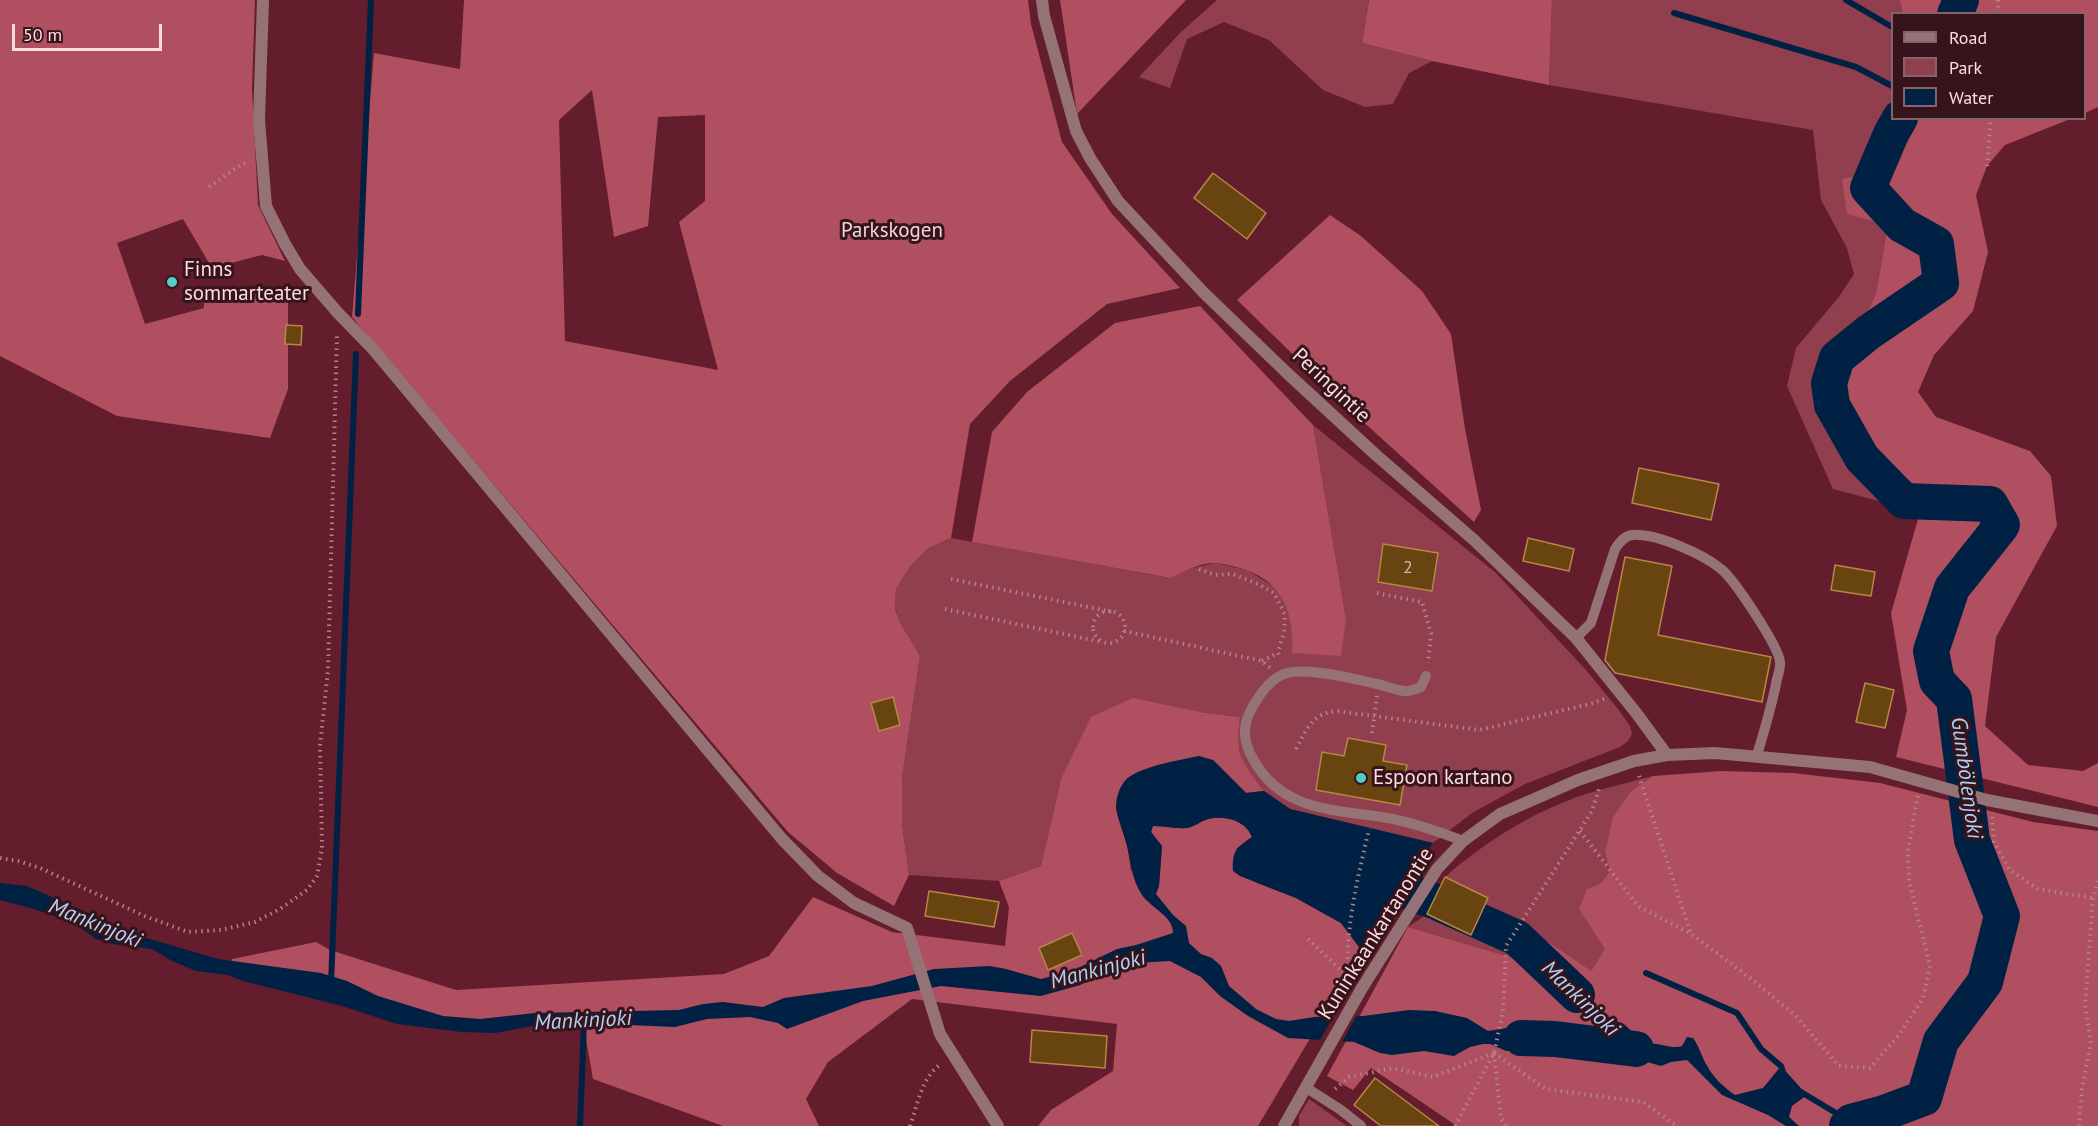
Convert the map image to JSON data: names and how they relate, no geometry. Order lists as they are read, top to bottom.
{
  "streets": {
    "street": ["Peringintie", "Kuninkaankartanontie"]
  },
  "crossings": [
    ["Peringintie", "Kuninkaankartanontie"]
  ],
  "water": ["Gumbölenjoki", "Mankinjoki"],
  "parks": ["Parkskogen"],
  "places": ["Finns sommarteater", "Espoon kartano"],
  "house_numbers": ["2"],
  "legend": ["Road", "Park", "Water"],
  "scale_bar": "50 m"
}
